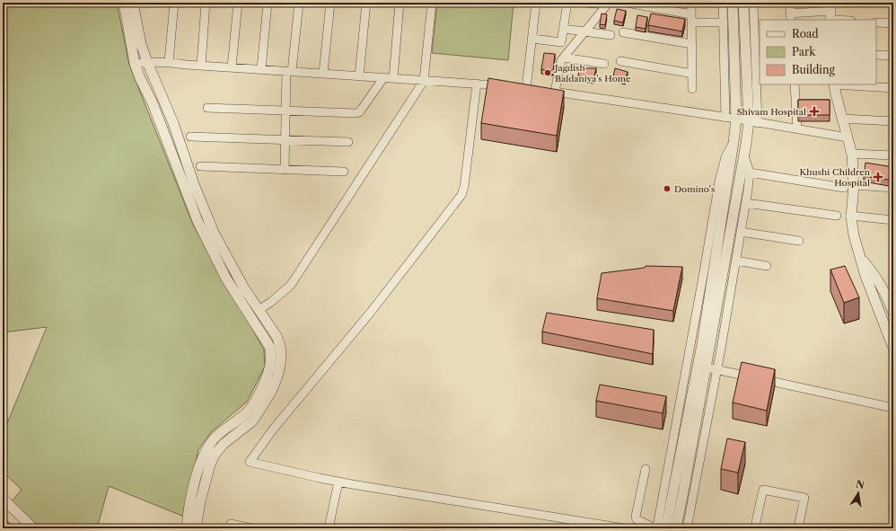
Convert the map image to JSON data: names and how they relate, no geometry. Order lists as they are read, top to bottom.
{
  "places": {
    "other": ["Jagdish Baldaniya's Home", "Domino's"],
    "health": ["Shivam Hospital", "Khushi Children Hospital"]
  },
  "legend": ["Road", "Park", "Building"],
  "north": "top"
}
